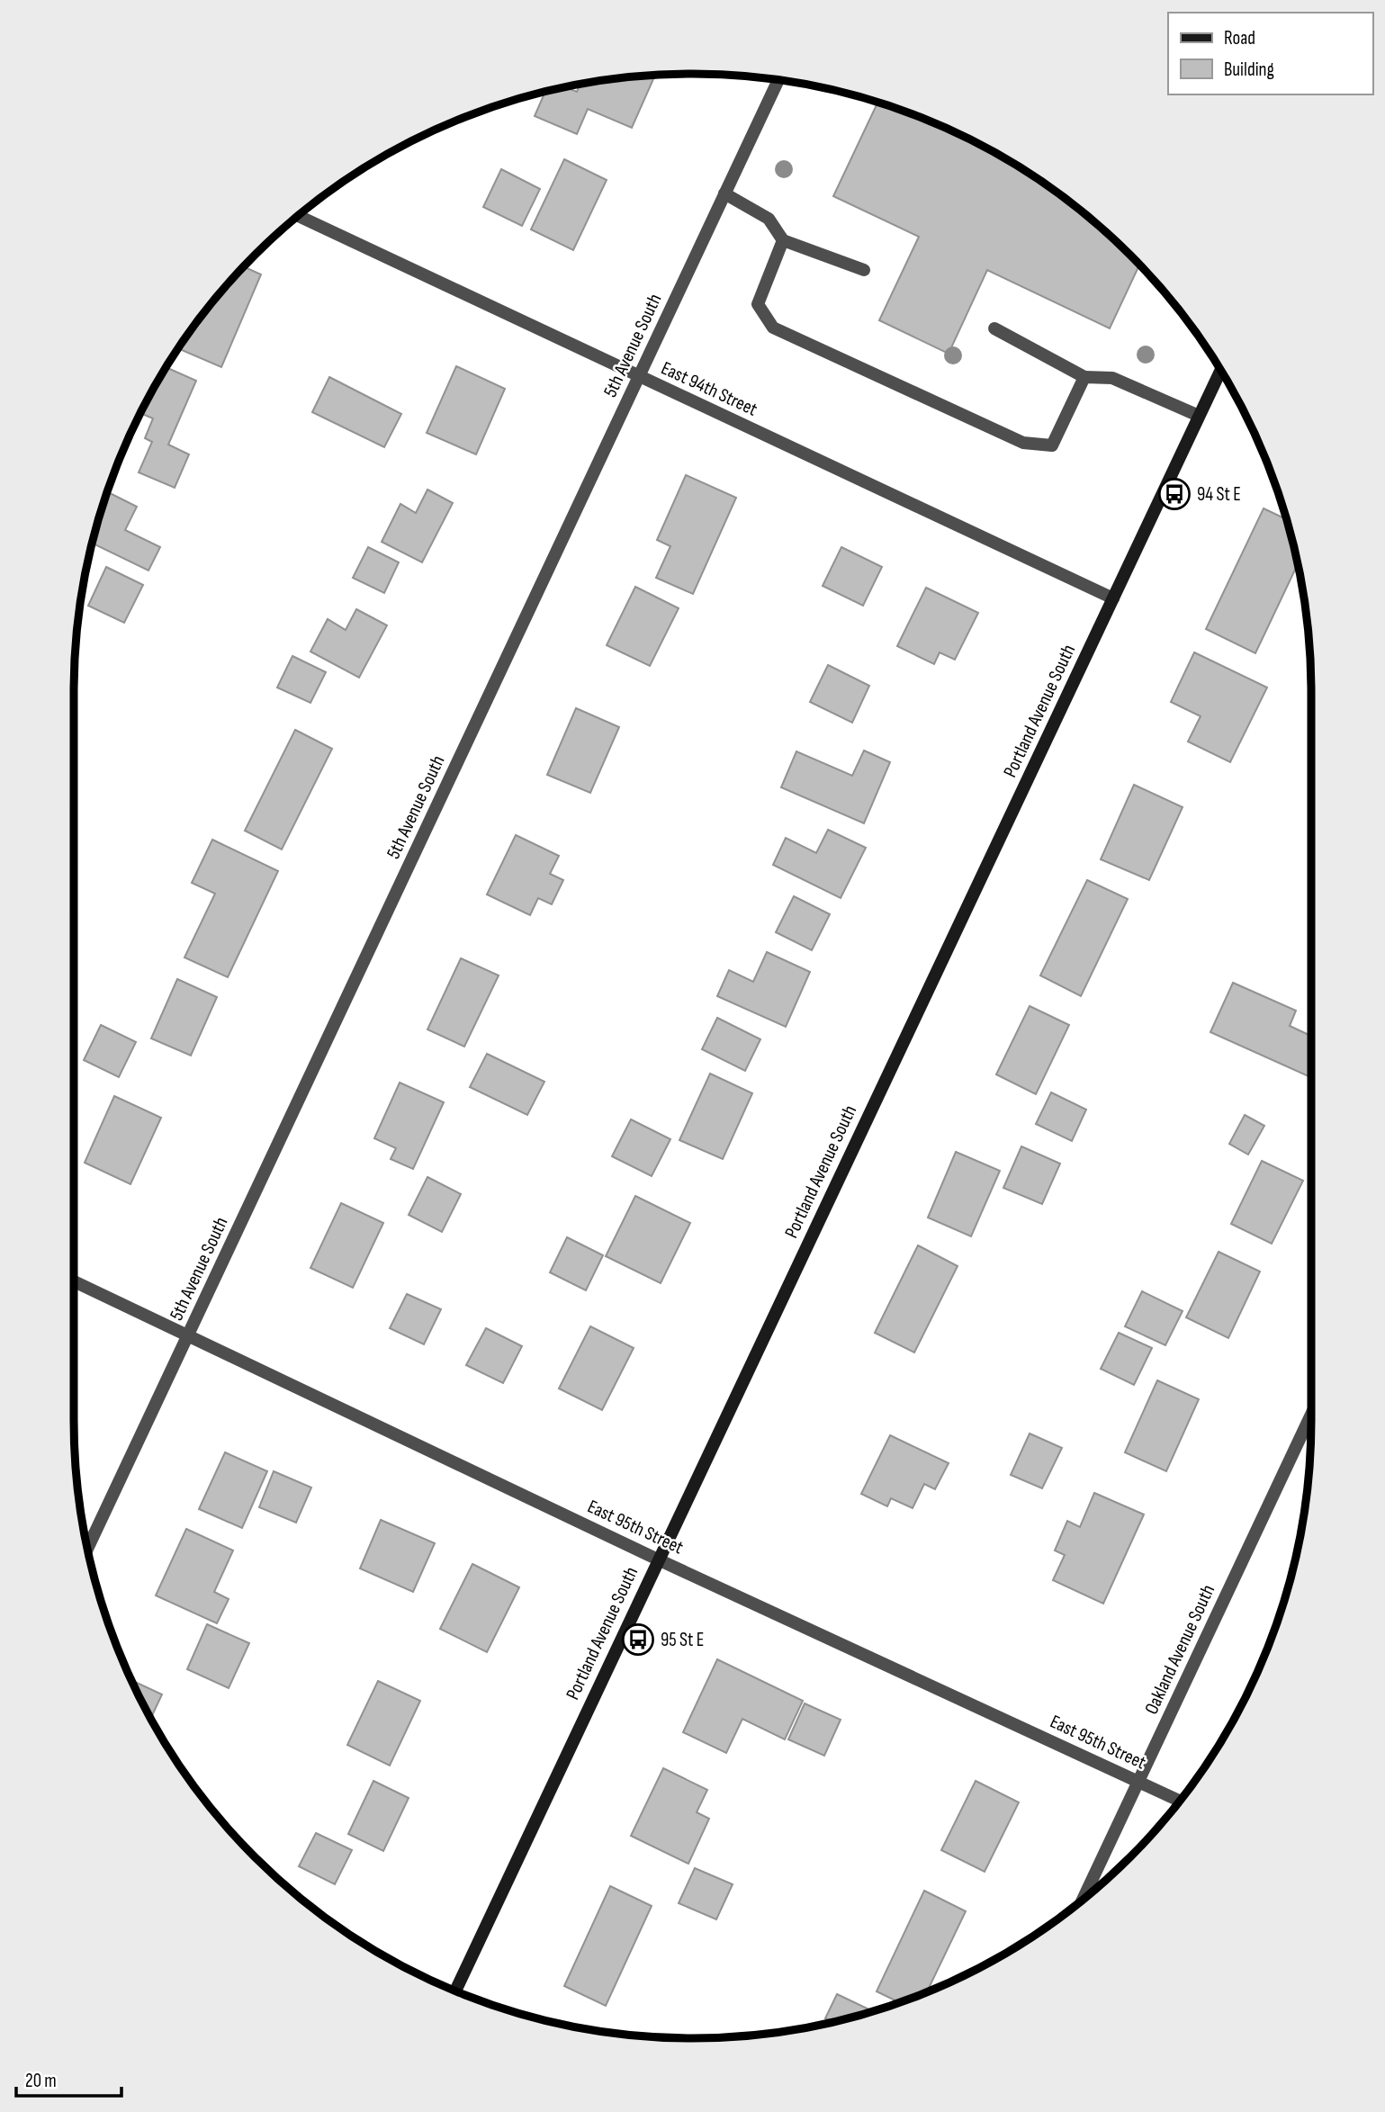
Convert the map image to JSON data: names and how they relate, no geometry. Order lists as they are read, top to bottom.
{
  "streets": {
    "main road": ["Portland Avenue South"],
    "street": [
      "5th Avenue South",
      "East 94th Street",
      "East 95th Street",
      "Oakland Avenue South"
    ]
  },
  "crossings": [
    ["5th Avenue South", "East 94th Street"],
    ["5th Avenue South", "East 95th Street"],
    ["East 94th Street", "Portland Avenue South"],
    ["Portland Avenue South", "East 95th Street"],
    ["East 95th Street", "Oakland Avenue South"]
  ],
  "places": {
    "bus stop": ["94 St E", "95 St E"]
  },
  "legend": ["Road", "Building"],
  "scale_bar": "20 m"
}
